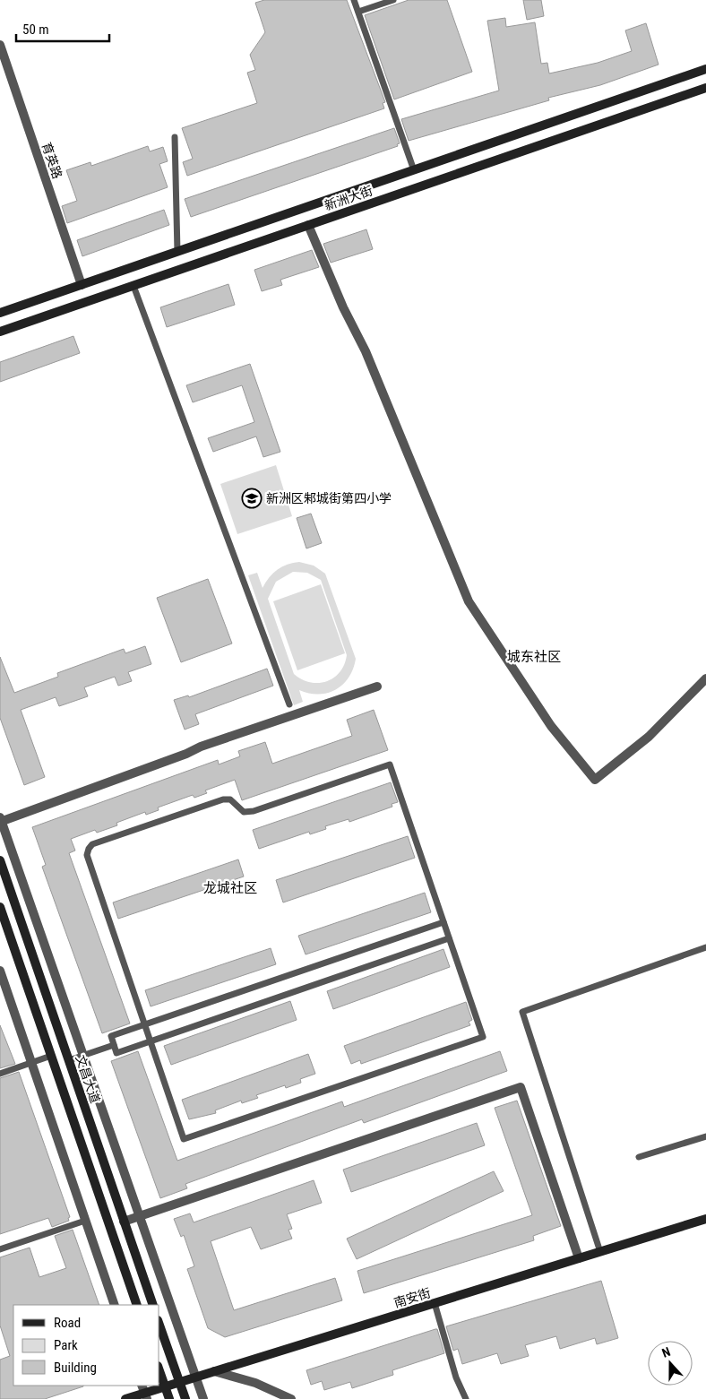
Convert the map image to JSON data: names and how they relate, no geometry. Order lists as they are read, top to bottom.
{
  "streets": {
    "main road": ["新洲大街", "文昌大道", "南安街"],
    "street": ["育英路"]
  },
  "crossings": [
    ["育英路", "新洲大街"]
  ],
  "districts": ["城东社区", "龙城社区"],
  "places": {
    "school or university": ["新洲区邾城街第四小学"]
  },
  "legend": ["Road", "Park", "Building"],
  "scale_bar": "50 m",
  "north": "top"
}
